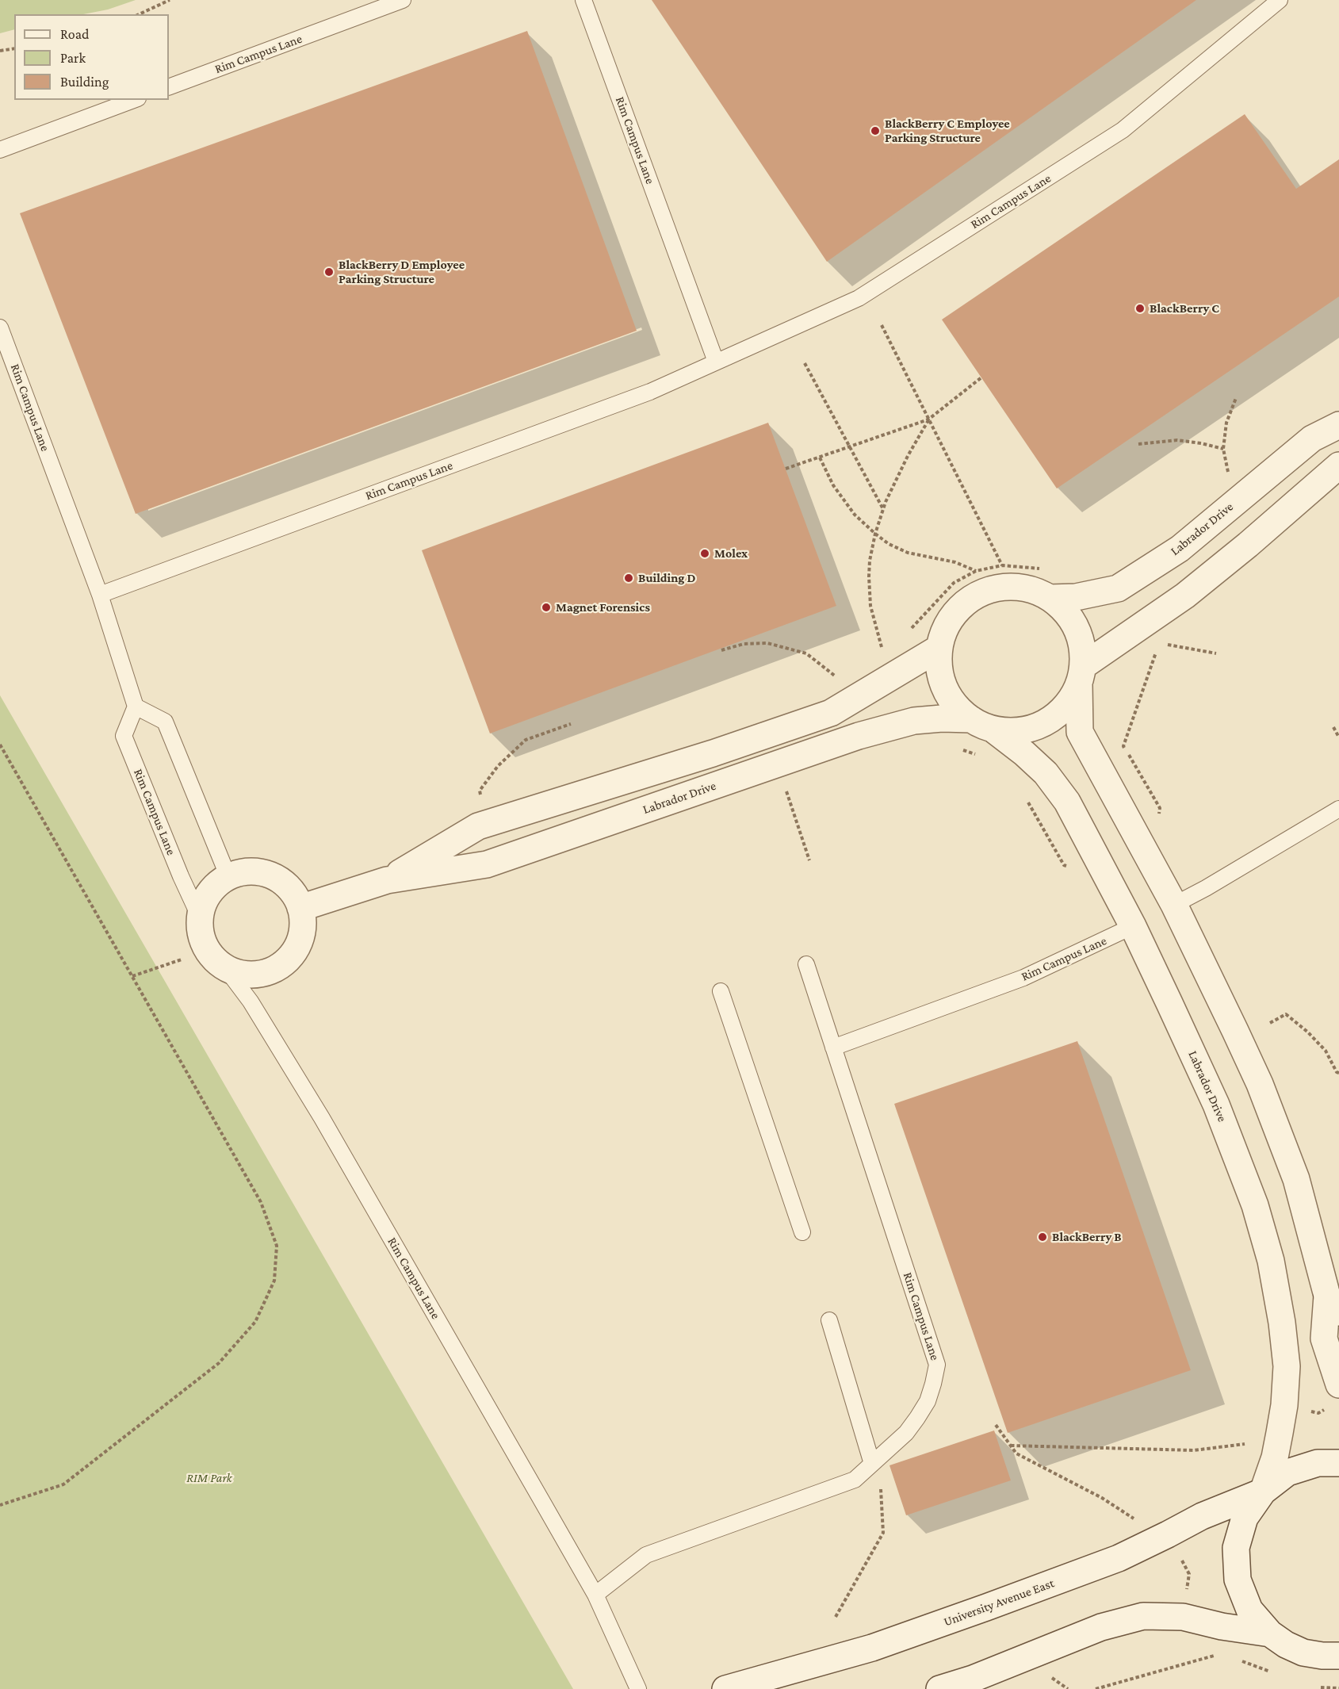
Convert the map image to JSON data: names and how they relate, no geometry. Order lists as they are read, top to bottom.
{
  "streets": {
    "street": ["Labrador Drive", "University Avenue East"],
    "lane": ["Rim Campus Lane"]
  },
  "crossings": [
    ["Rim Campus Lane", "Labrador Drive"],
    ["Labrador Drive", "University Avenue East"]
  ],
  "parks": ["RIM Park"],
  "places": [
    "BlackBerry C Employee Parking Structure",
    "BlackBerry D Employee Parking Structure",
    "BlackBerry C",
    "Molex",
    "Building D",
    "Magnet Forensics",
    "BlackBerry B"
  ],
  "legend": ["Road", "Park", "Building"]
}
